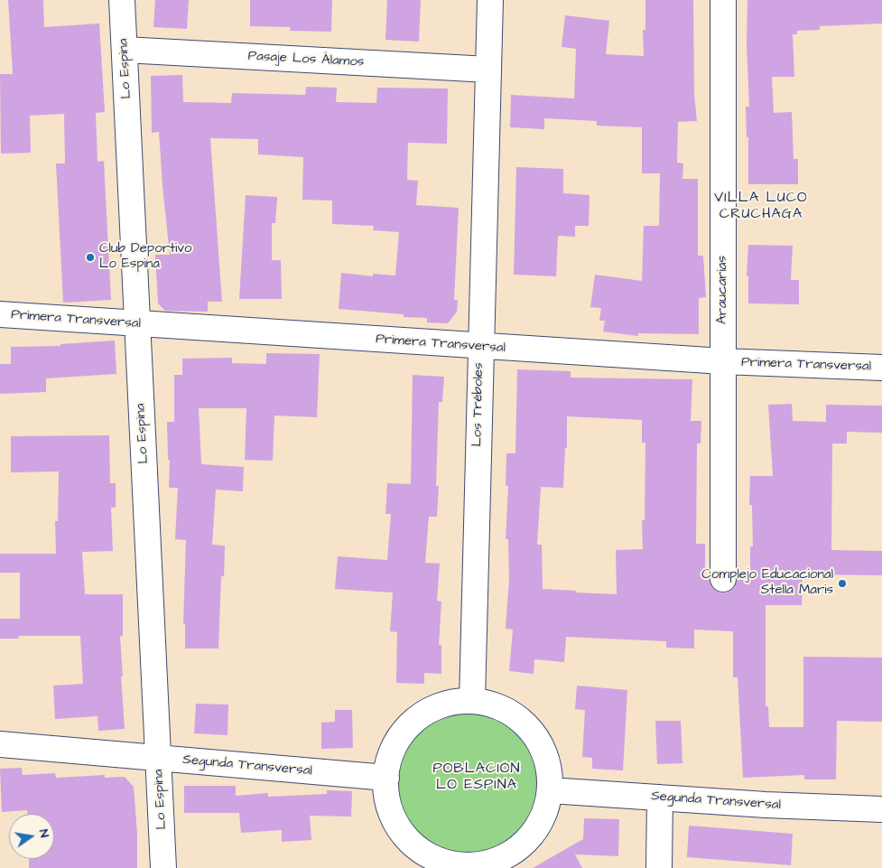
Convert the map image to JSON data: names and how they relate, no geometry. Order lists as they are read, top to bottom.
{
  "streets": {
    "street": [
      "Pasaje Los Álamos",
      "Lo Espina",
      "Araucarias",
      "Primera Transversal",
      "Los Tréboles",
      "Segunda Transversal"
    ]
  },
  "crossings": [
    ["Pasaje Los Álamos", "Lo Espina"],
    ["Pasaje Los Álamos", "Los Tréboles"],
    ["Lo Espina", "Primera Transversal"],
    ["Lo Espina", "Segunda Transversal"],
    ["Araucarias", "Primera Transversal"],
    ["Primera Transversal", "Los Tréboles"]
  ],
  "districts": ["VILLA LUCO CRUCHAGA", "POBLACIÓN LO ESPINA"],
  "places": ["Club Deportivo Lo Espina", "Complejo Educacional Stella Maris"],
  "north": "right"
}
